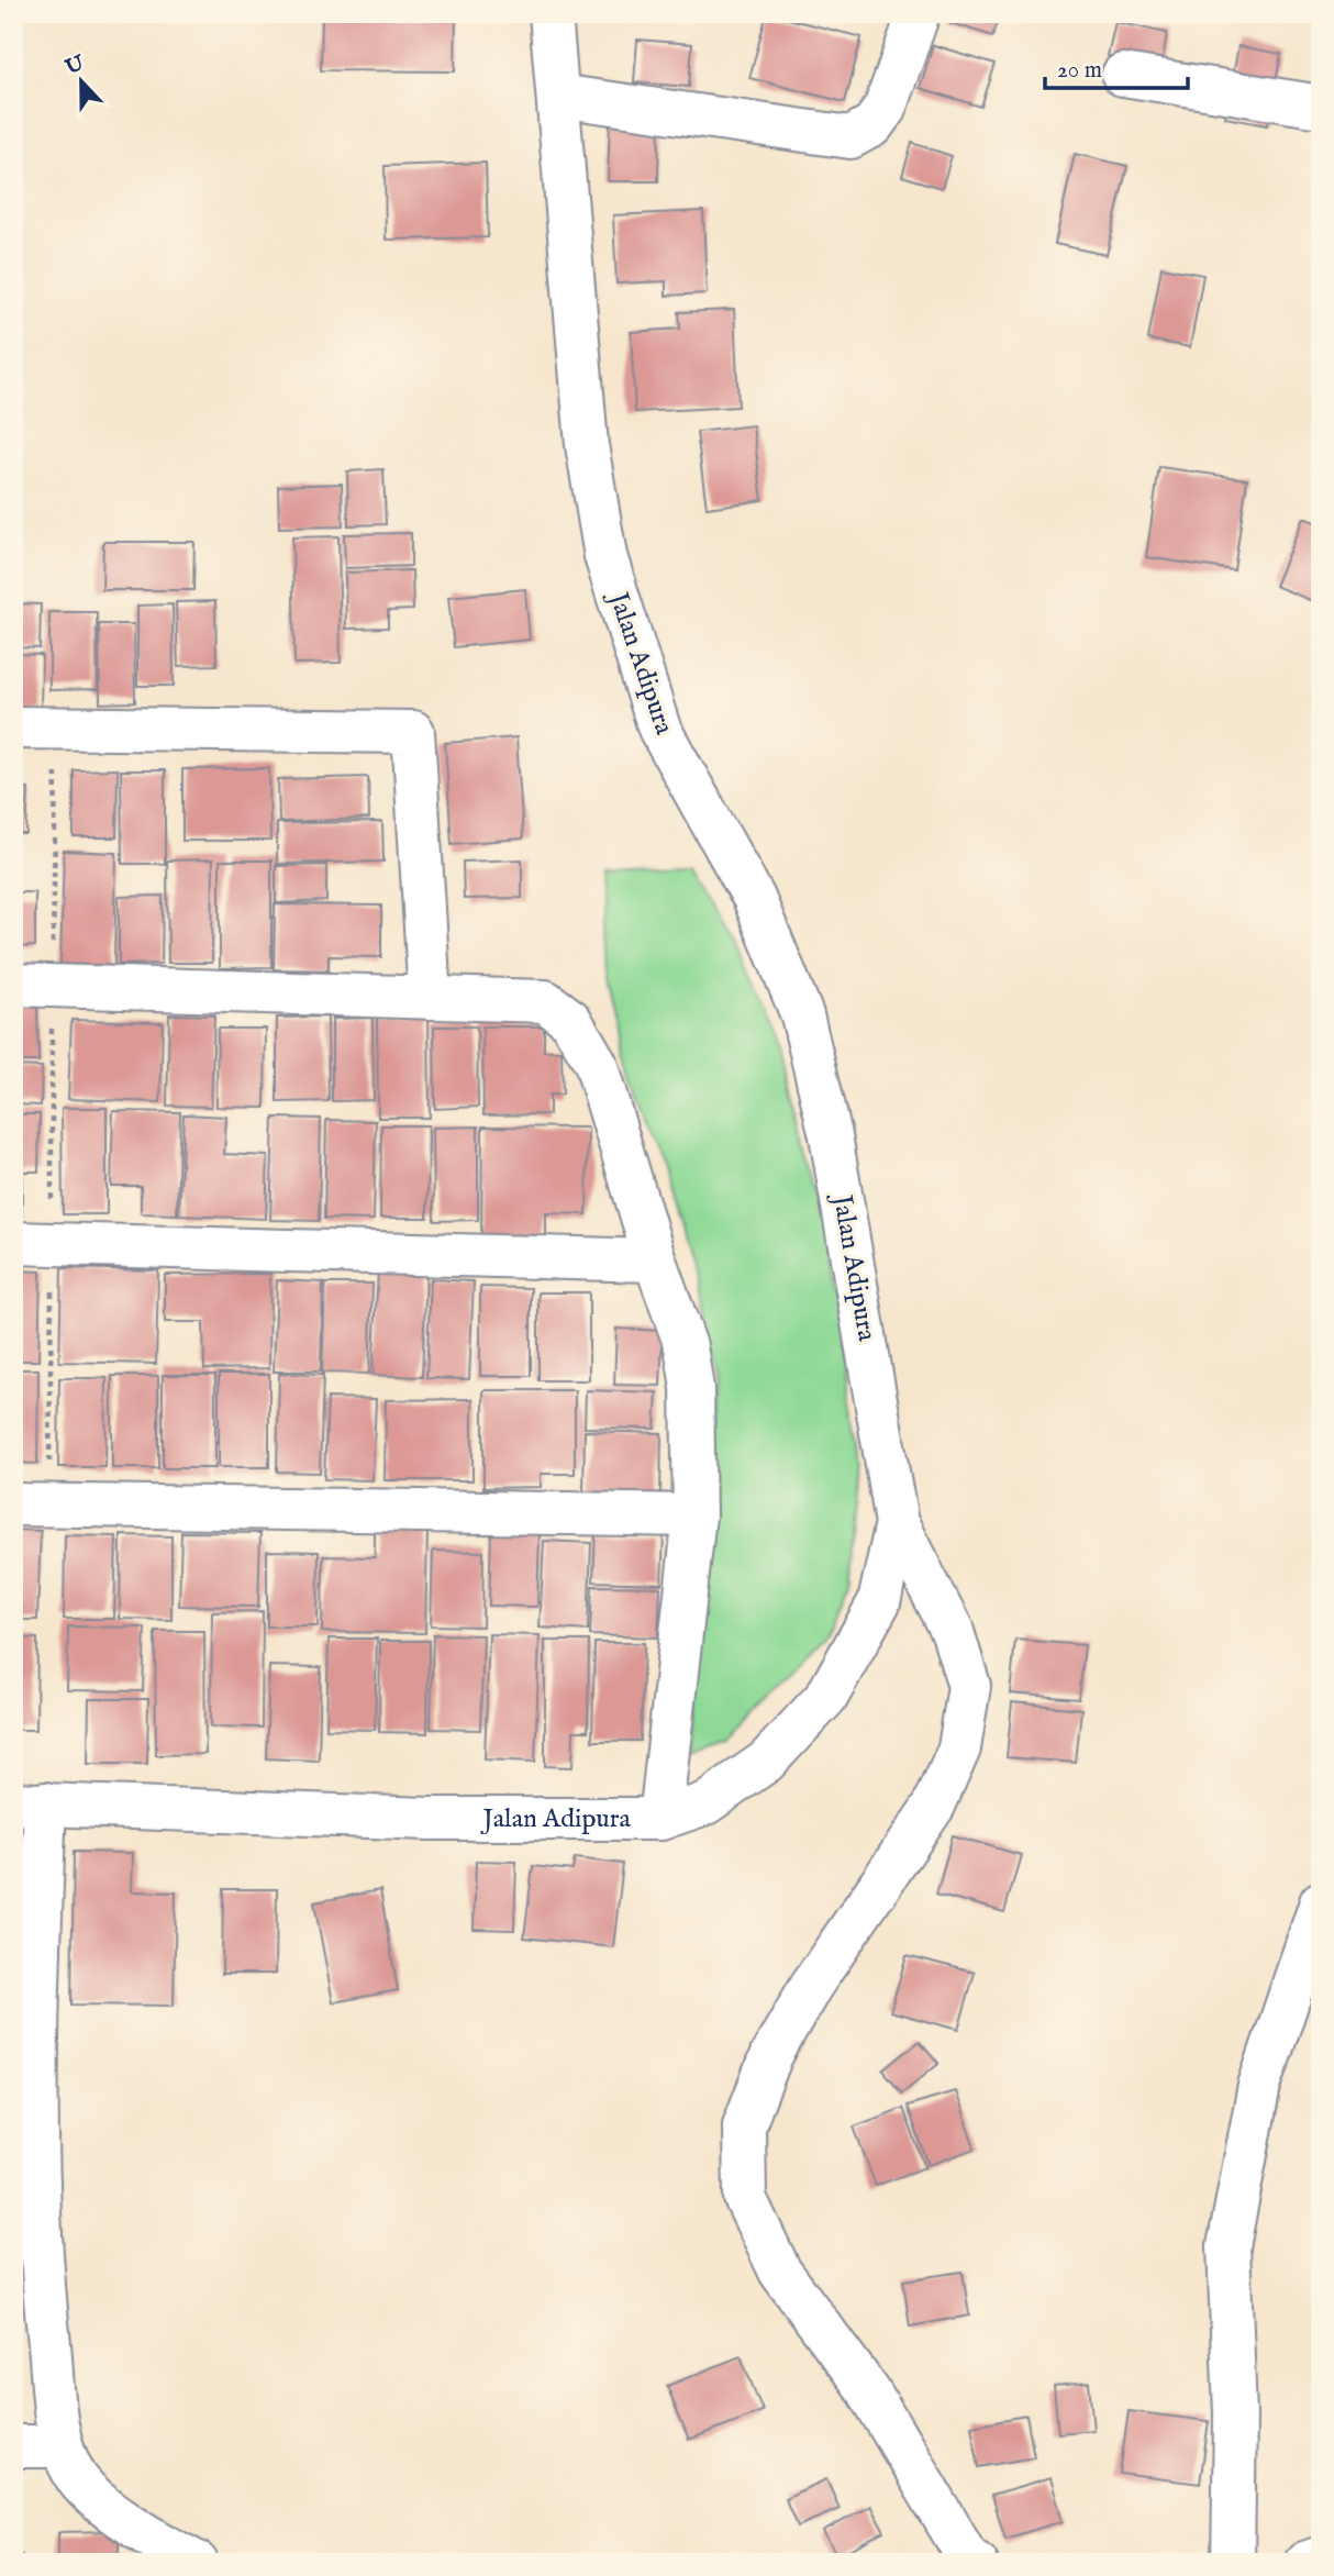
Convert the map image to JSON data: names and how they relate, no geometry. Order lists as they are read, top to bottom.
{
  "streets": {
    "main road": ["Jalan Adipura"]
  },
  "scale_bar": "20 m",
  "north": "top"
}
